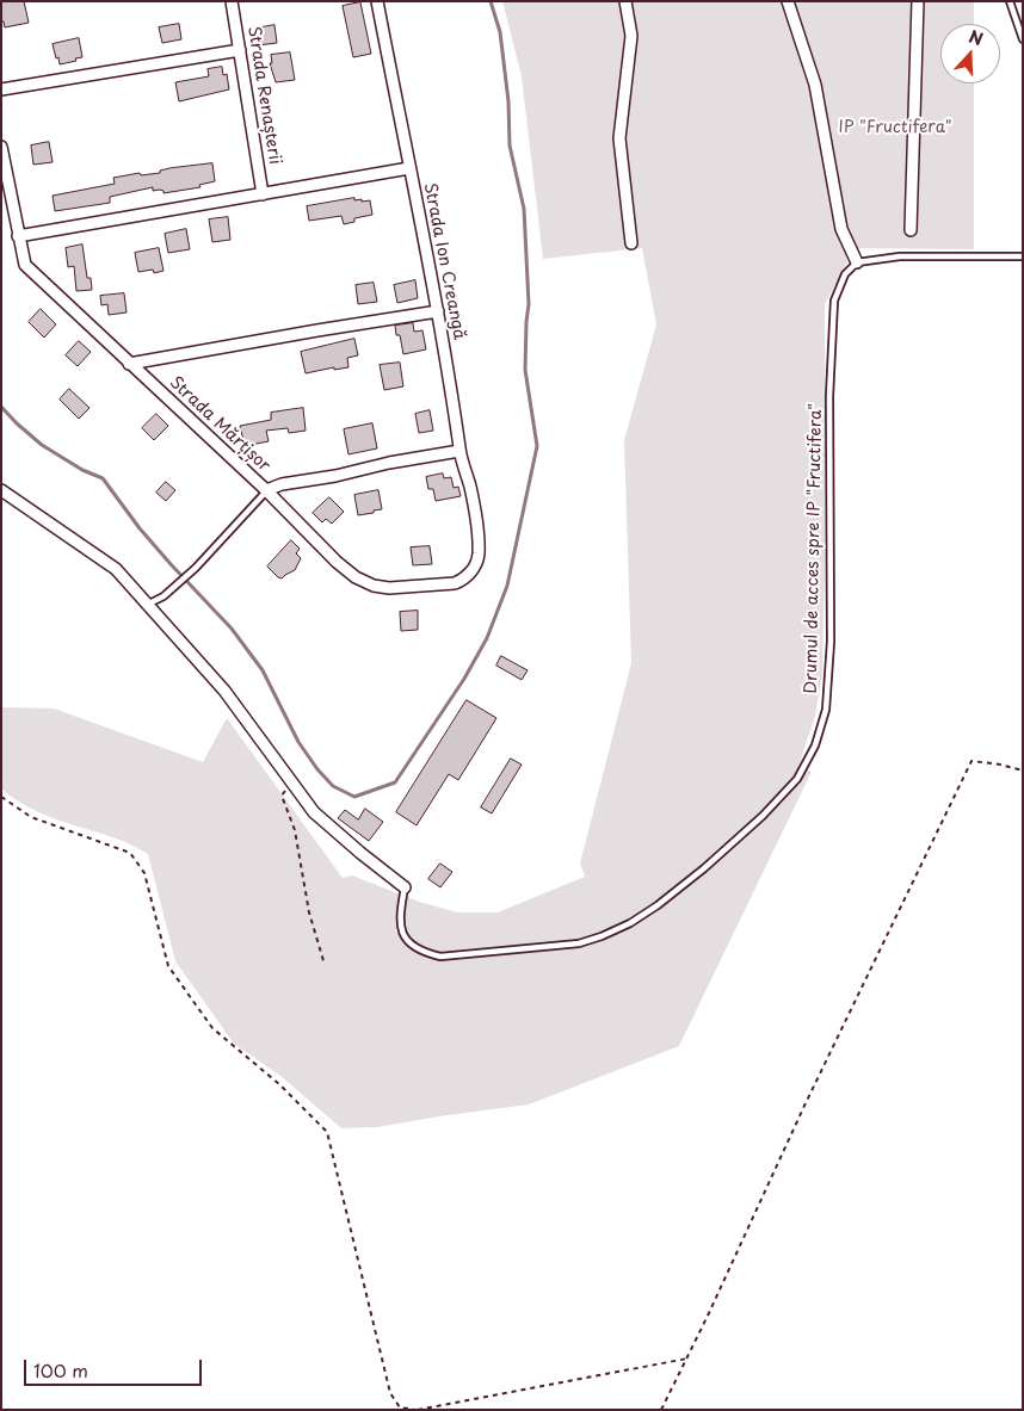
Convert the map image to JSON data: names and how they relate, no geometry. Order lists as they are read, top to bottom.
{
  "streets": {
    "street": ["Strada Renașterii", "Strada Ion Creangă", "Strada Mărțișor"],
    "lane": ["Drumul de acces spre IP \"Fructifera\""]
  },
  "crossings": [
    ["Strada Ion Creangă", "Strada Mărțișor"]
  ],
  "parks": ["IP \"Fructifera\""],
  "scale_bar": "100 m",
  "north": "top"
}
